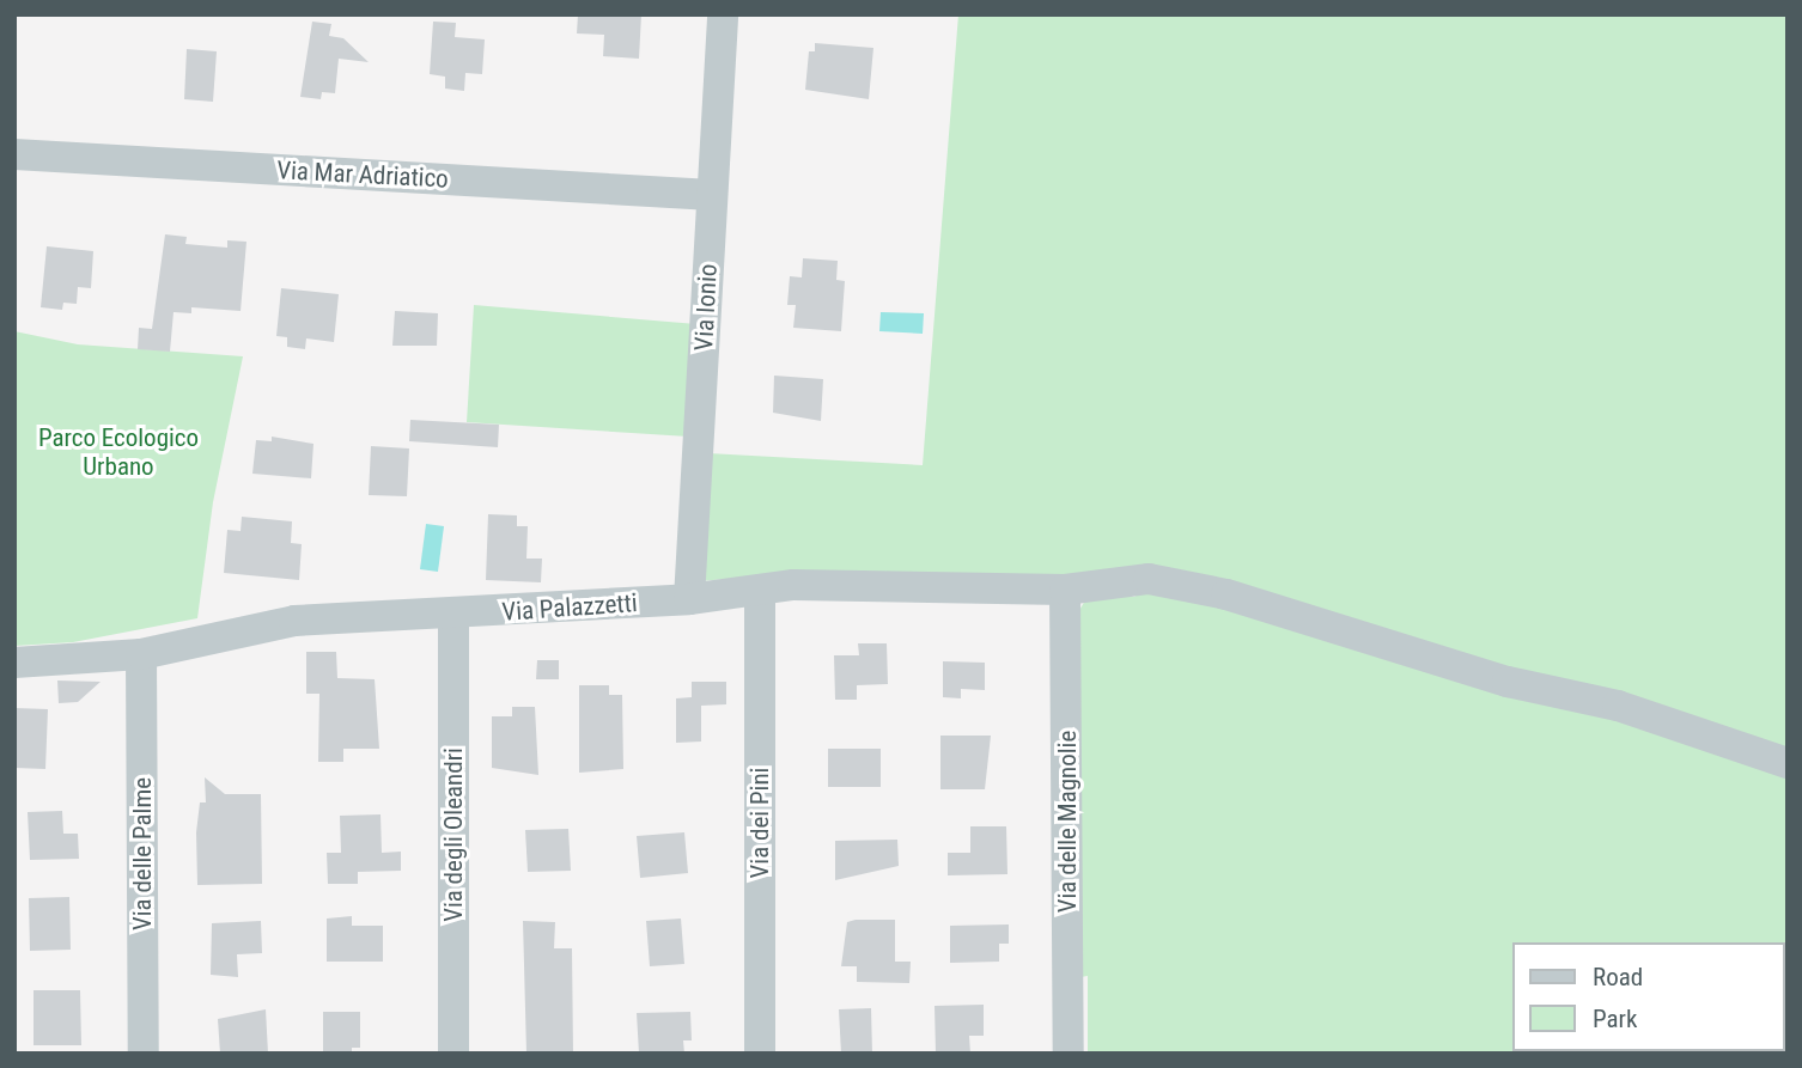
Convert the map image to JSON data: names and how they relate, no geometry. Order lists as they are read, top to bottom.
{
  "streets": {
    "street": [
      "Via Mar Adriatico",
      "Via Ionio",
      "Via Palazzetti",
      "Via delle Magnolie",
      "Via dei Pini",
      "Via degli Oleandri",
      "Via delle Palme"
    ]
  },
  "crossings": [
    ["Via Mar Adriatico", "Via Ionio"],
    ["Via Ionio", "Via Palazzetti"],
    ["Via Palazzetti", "Via delle Magnolie"],
    ["Via Palazzetti", "Via dei Pini"],
    ["Via Palazzetti", "Via degli Oleandri"],
    ["Via Palazzetti", "Via delle Palme"]
  ],
  "parks": ["Parco Ecologico Urbano"],
  "legend": ["Road", "Park"]
}
